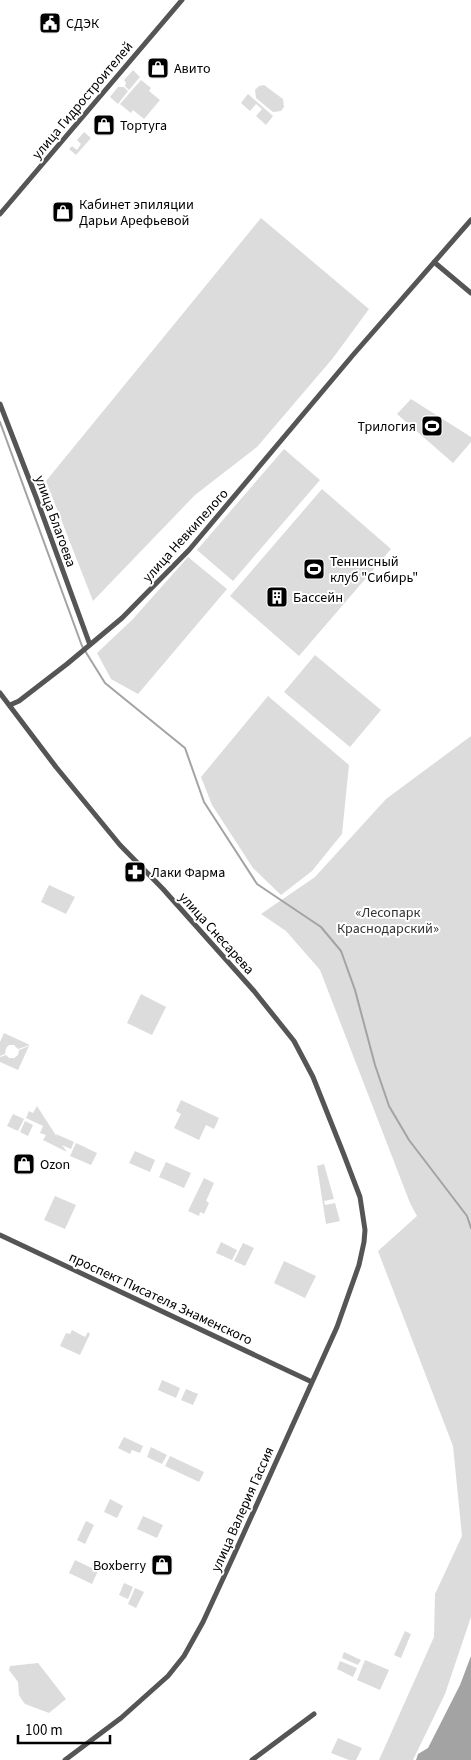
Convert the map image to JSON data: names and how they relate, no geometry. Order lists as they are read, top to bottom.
{
  "streets": {
    "street": [
      "улица Гидростроителей",
      "улица Благоева",
      "улица Невкипелого",
      "улица Снесарева",
      "проспект Писателя Знаменского",
      "улица Валерия Гассия"
    ]
  },
  "crossings": [
    ["улица Благоева", "улица Невкипелого"],
    ["улица Невкипелого", "улица Снесарева"],
    ["улица Снесарева", "улица Валерия Гассия"],
    ["проспект Писателя Знаменского", "улица Валерия Гассия"]
  ],
  "parks": ["«Лесопарк Краснодарский»"],
  "places": {
    "public building": ["СДЭК"],
    "shop": [
      "Авито",
      "Тортуга",
      "Кабинет эпиляции Дарьи Арефьевой",
      "Ozon",
      "Boxberry"
    ],
    "sports": ["Трилогия", "Теннисный клуб \"Сибирь\""],
    "building": ["Бассейн"],
    "pharmacy": ["Лаки Фарма"]
  },
  "scale_bar": "100 m"
}
